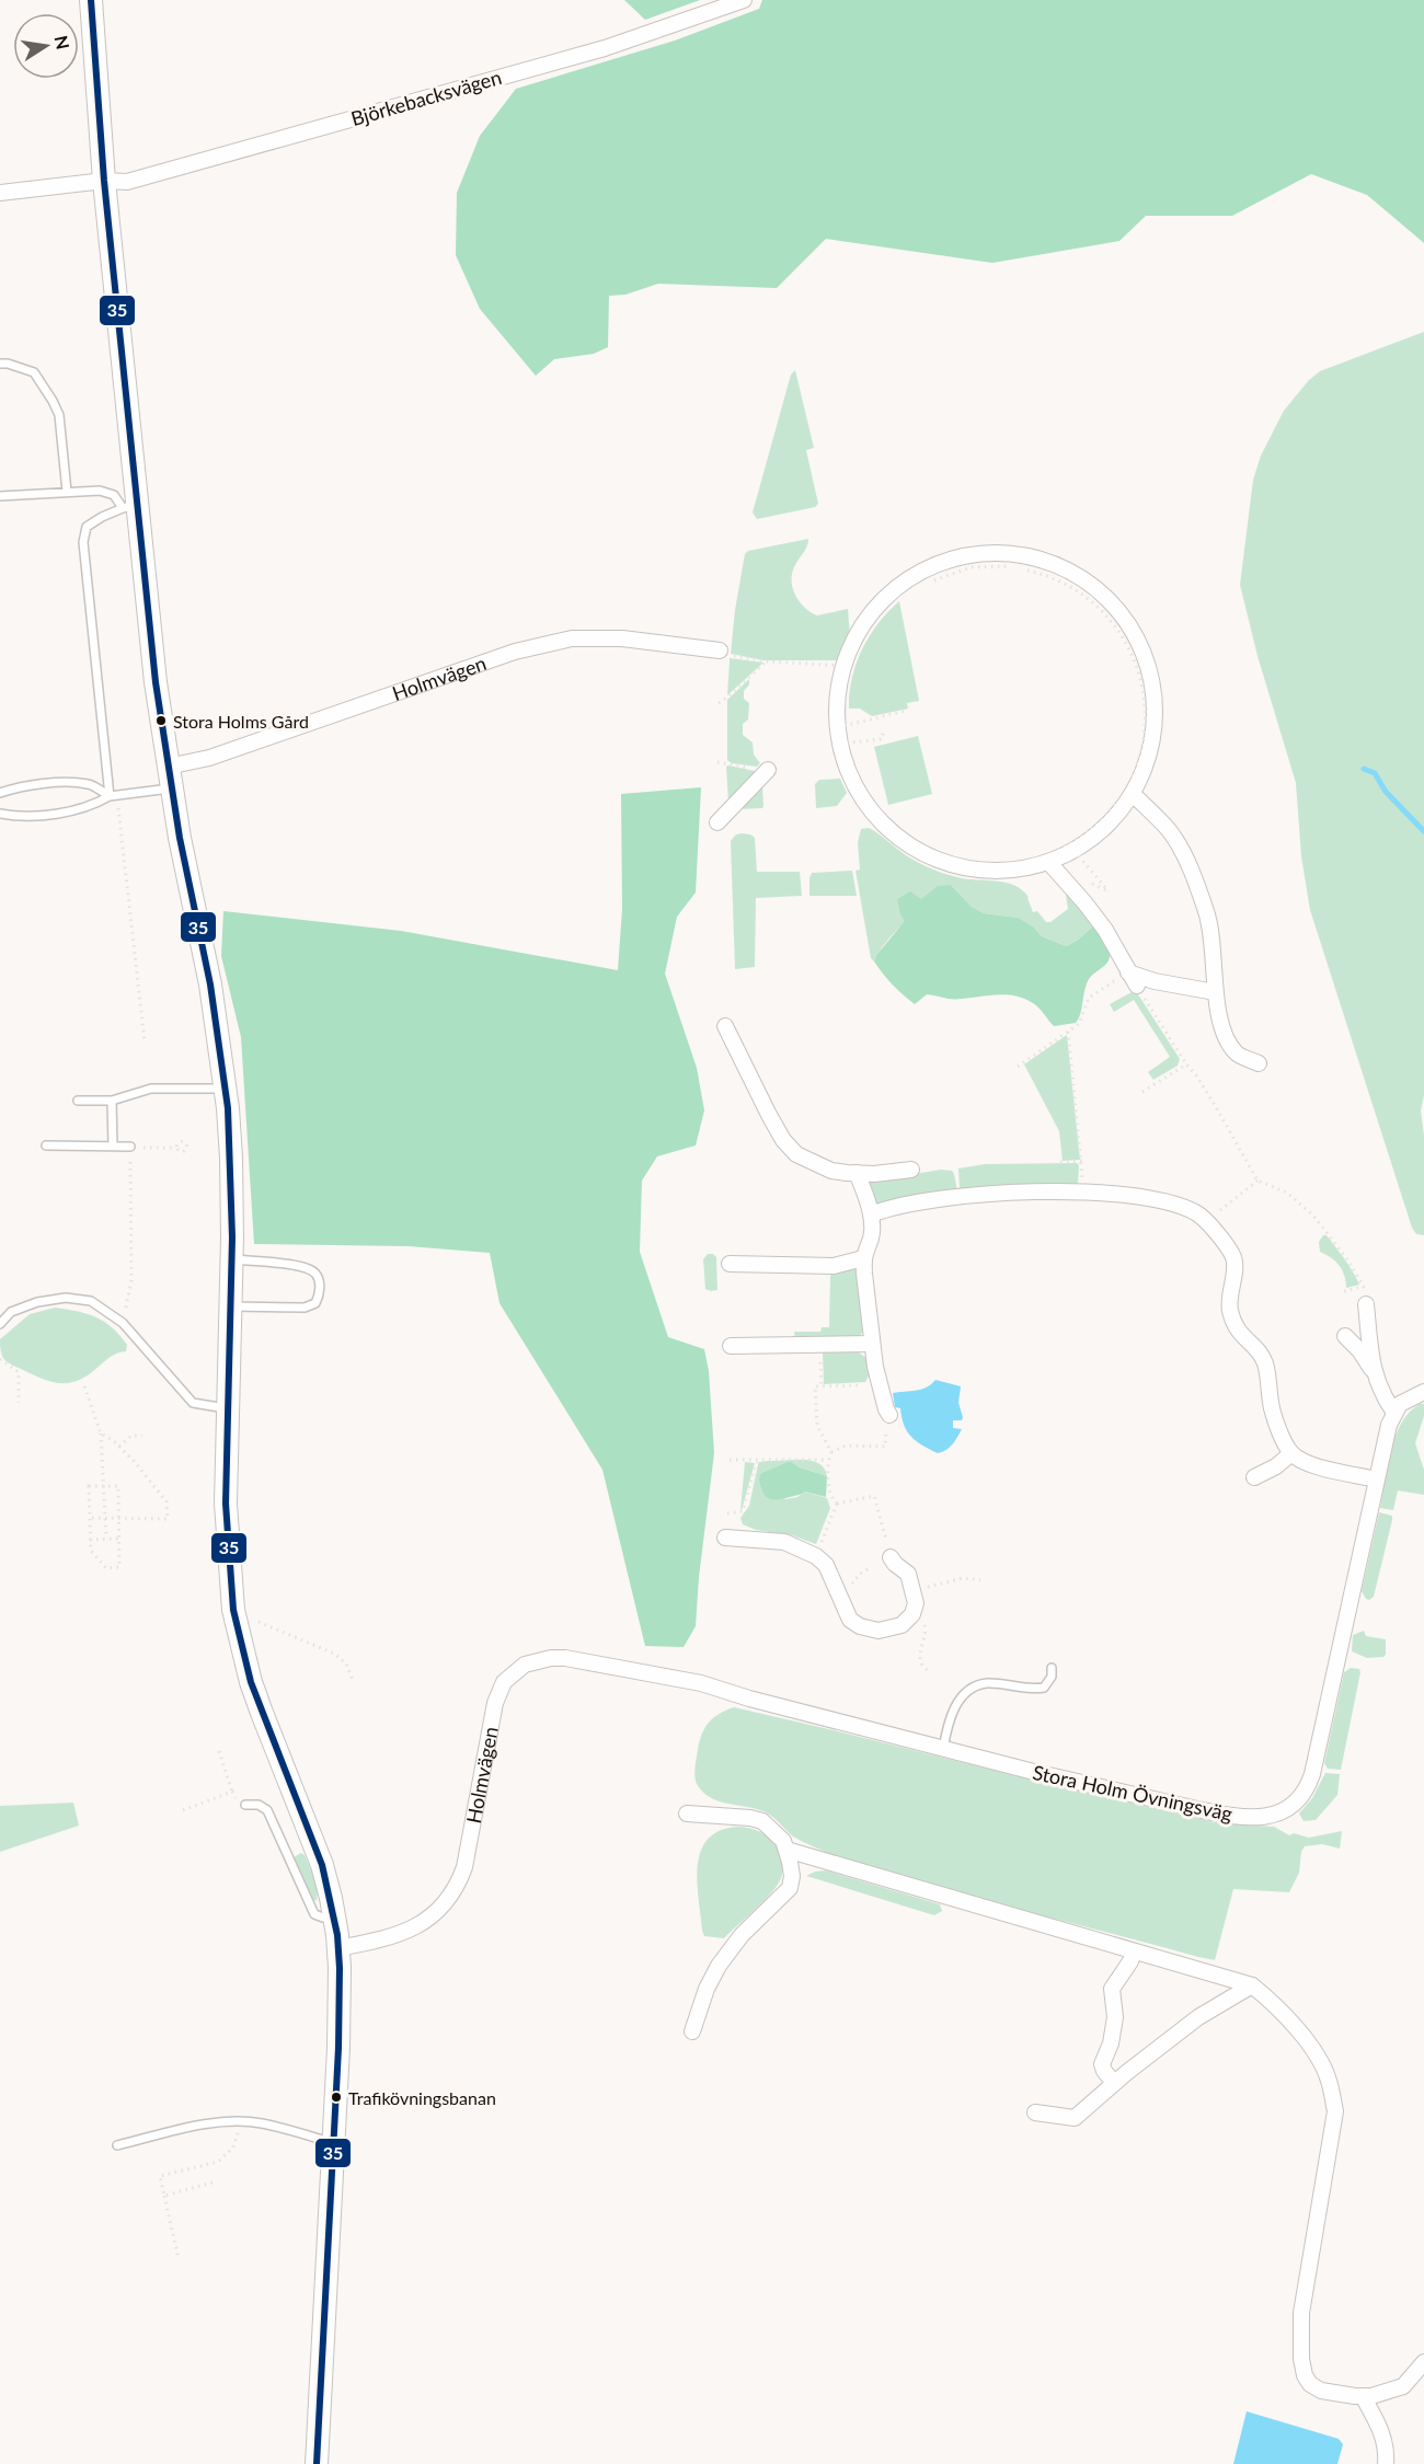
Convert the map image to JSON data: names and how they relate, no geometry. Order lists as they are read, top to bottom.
{
  "streets": {
    "street": ["Björkebacksvägen", "Holmvägen", "Stora Holm Övningsväg"]
  },
  "crossings": [
    ["Holmvägen", "Stora Holm Övningsväg"]
  ],
  "places": ["Stora Holms Gård", "Trafikövningsbanan"],
  "lines": ["transit line 35"],
  "north": "right"
}
